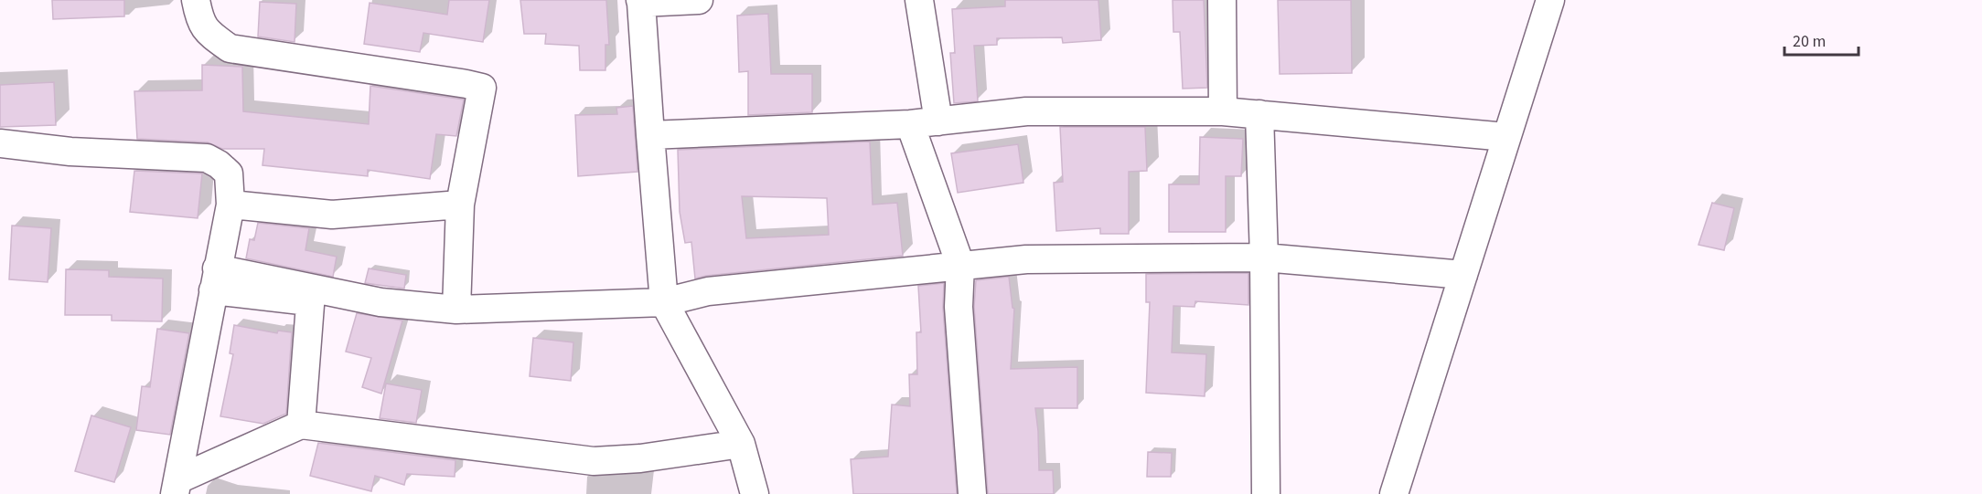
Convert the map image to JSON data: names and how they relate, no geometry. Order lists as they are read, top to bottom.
{
  "scale_bar": "20 m"
}
